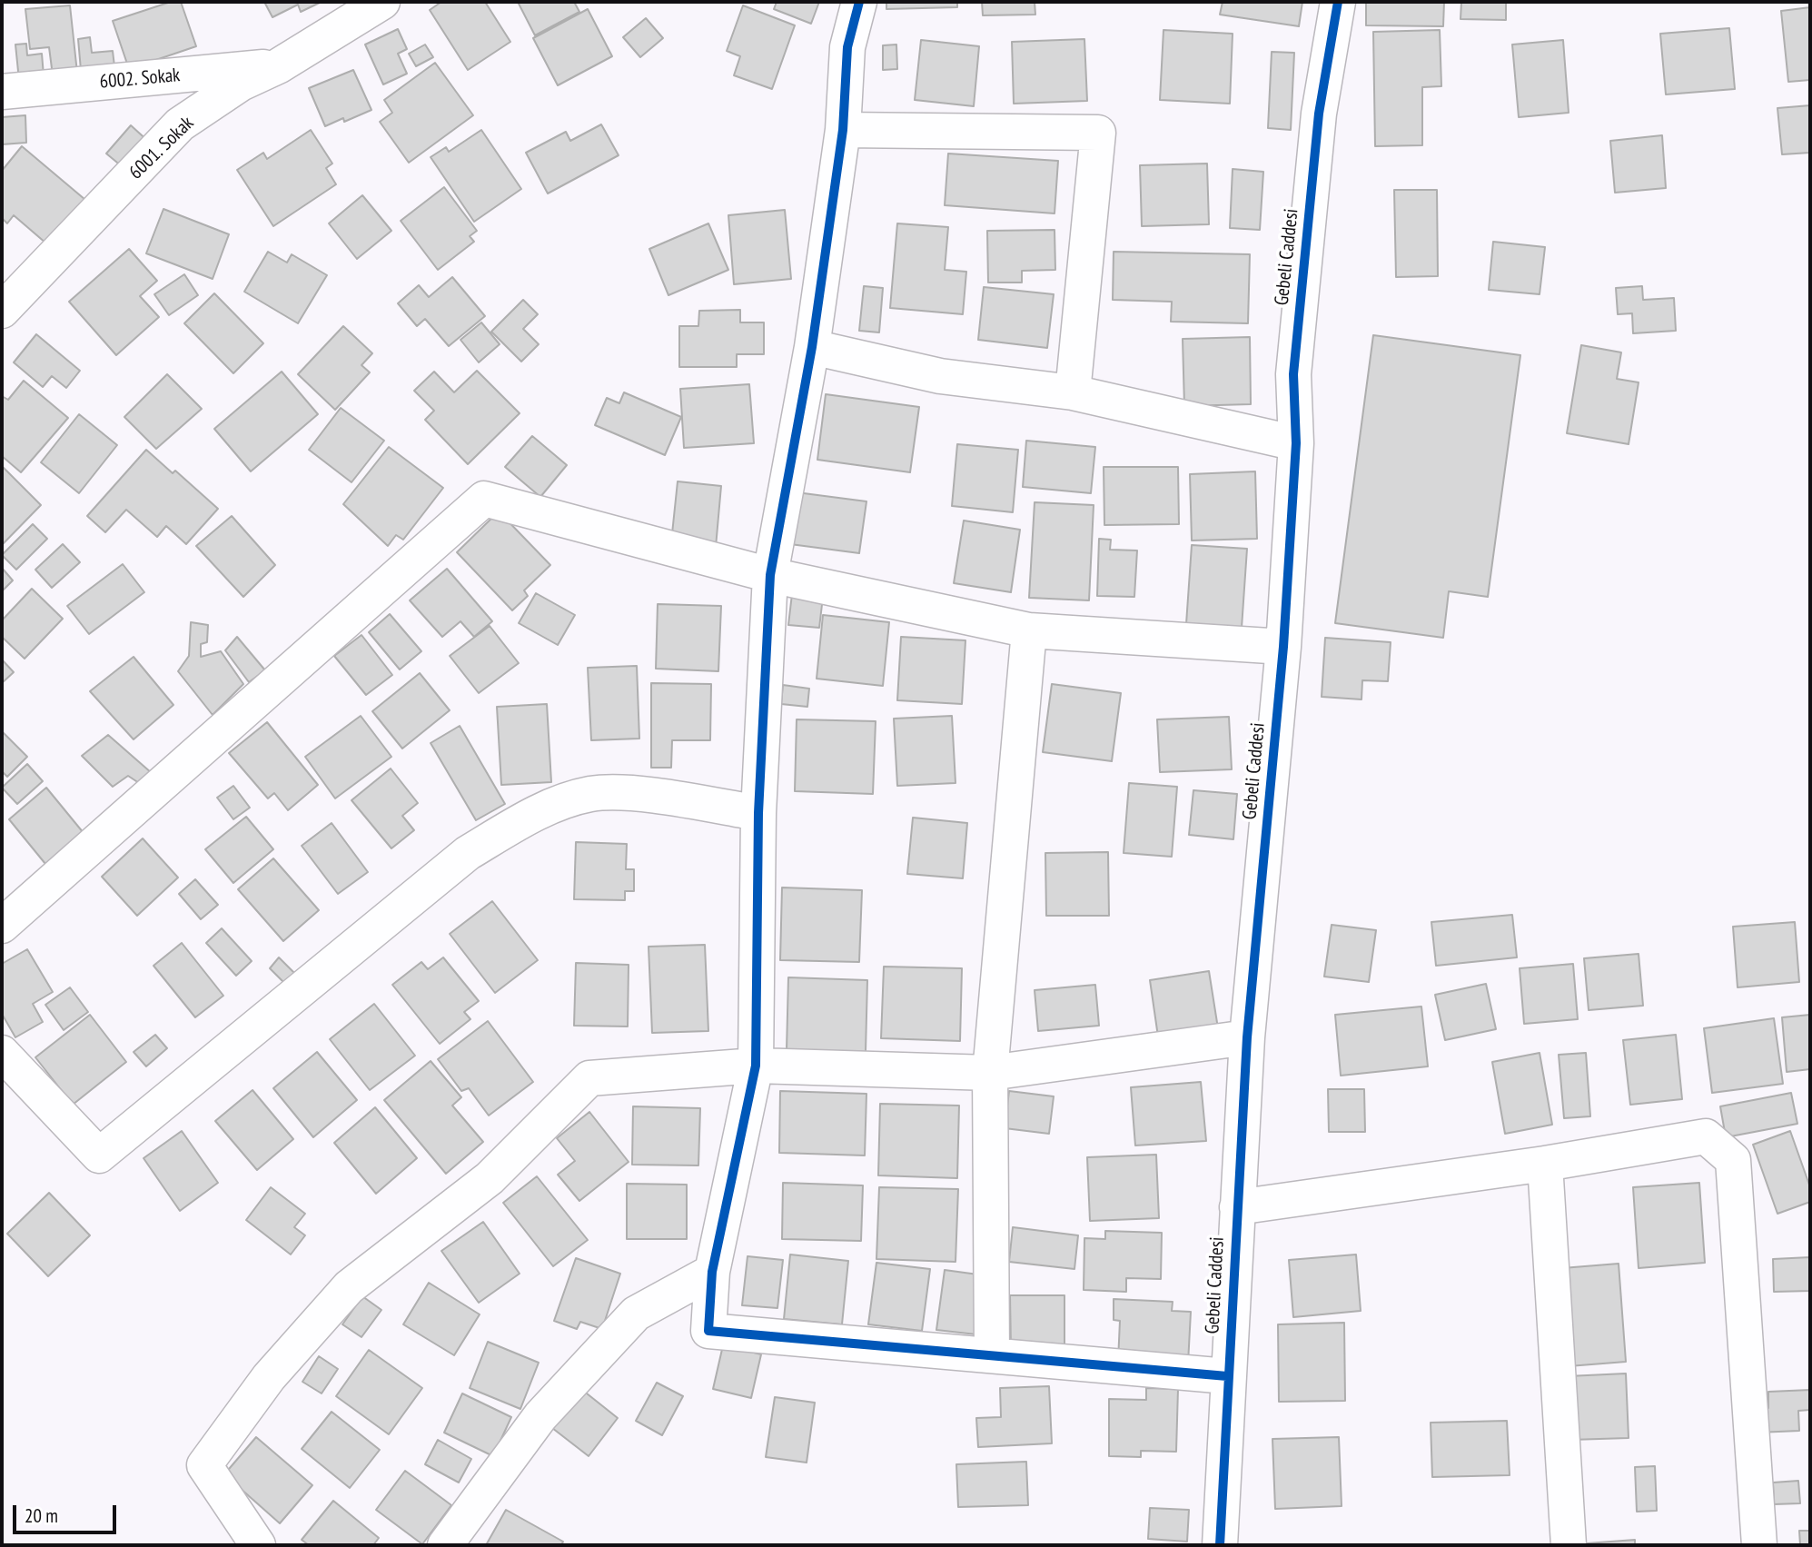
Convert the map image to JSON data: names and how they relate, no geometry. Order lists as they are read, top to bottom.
{
  "streets": {
    "street": ["6002. Sokak", "6001. Sokak", "Gebeli Caddesi"]
  },
  "crossings": [
    ["6002. Sokak", "6001. Sokak"]
  ],
  "scale_bar": "20 m"
}
